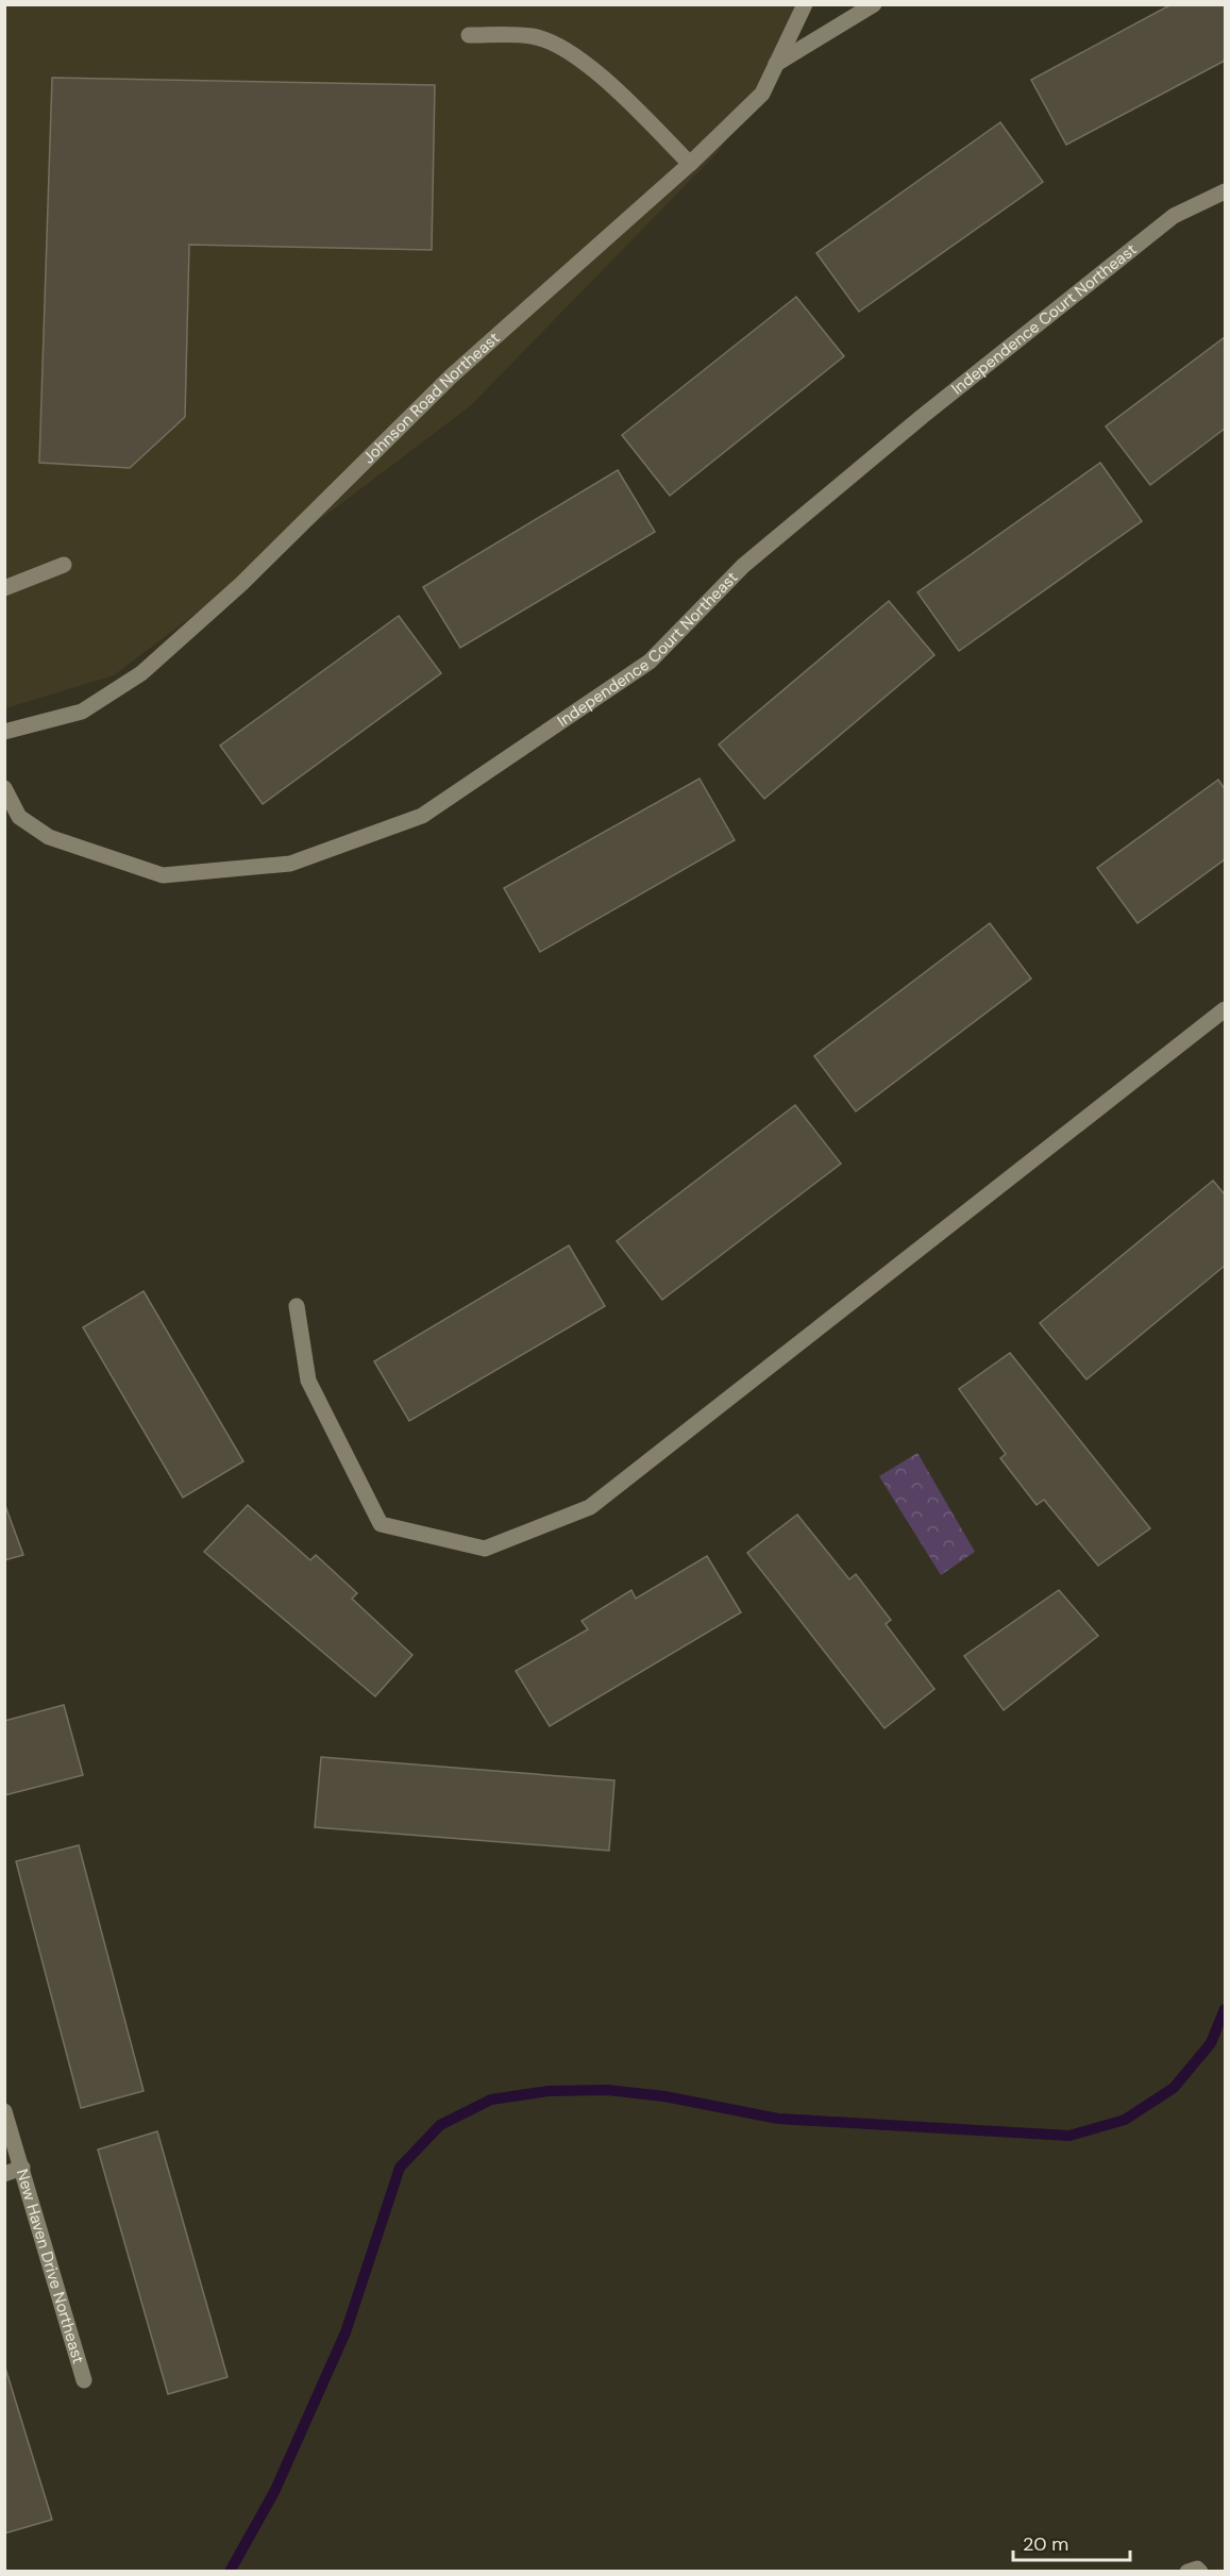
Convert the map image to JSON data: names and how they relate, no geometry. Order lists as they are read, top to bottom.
{
  "streets": {
    "street": ["Independence Court Northeast", "Johnson Road Northeast", "New Haven Drive Northeast"]
  },
  "scale_bar": "20 m"
}
